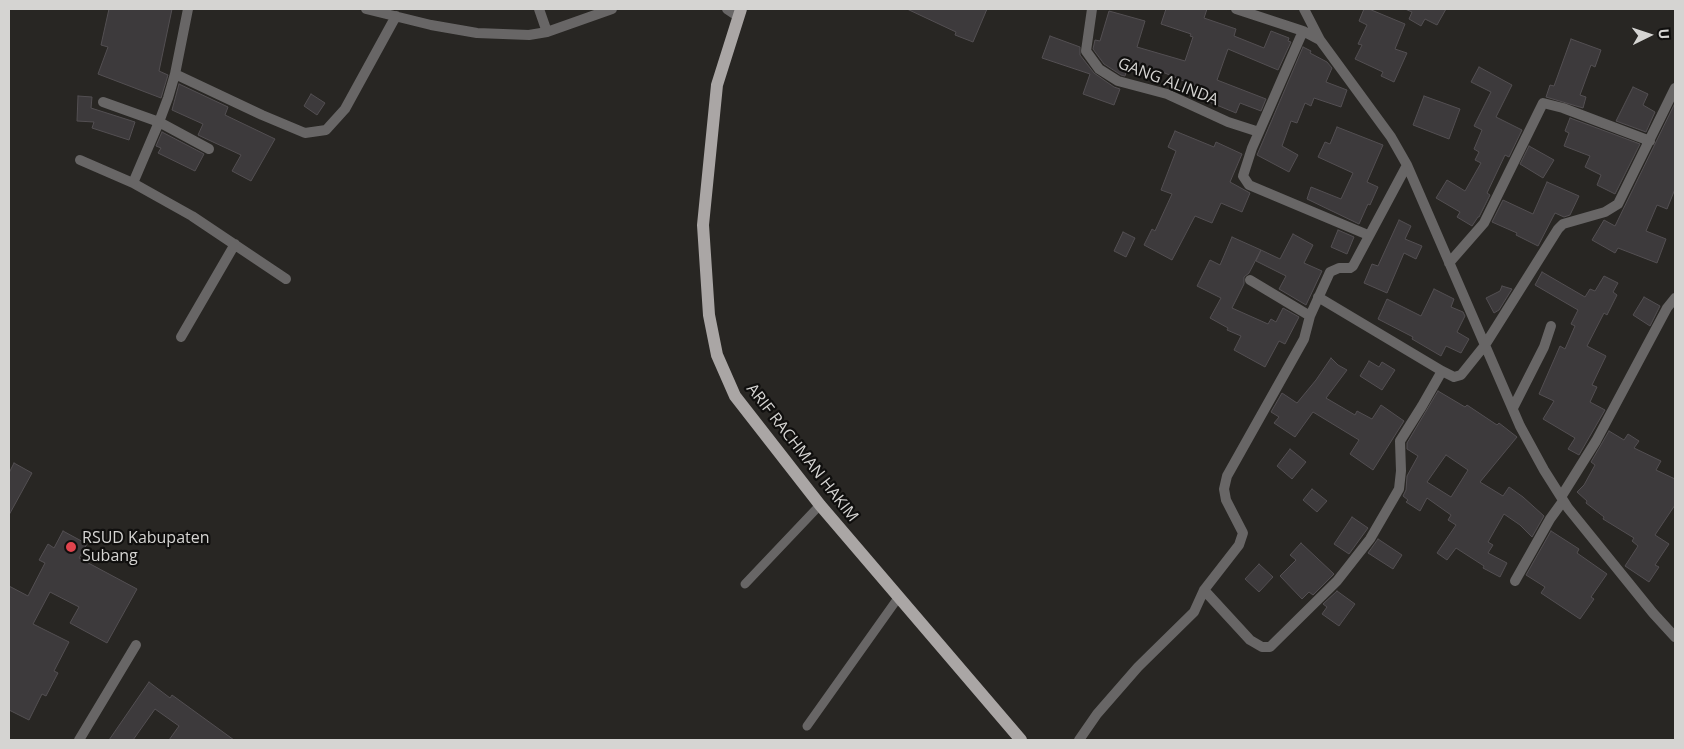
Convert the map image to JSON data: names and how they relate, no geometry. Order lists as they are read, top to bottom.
{
  "streets": {
    "main road": ["ARIF RACHMAN HAKIM"],
    "street": ["GANG ALINDA"]
  },
  "places": ["RSUD Kabupaten Subang"],
  "north": "right"
}
